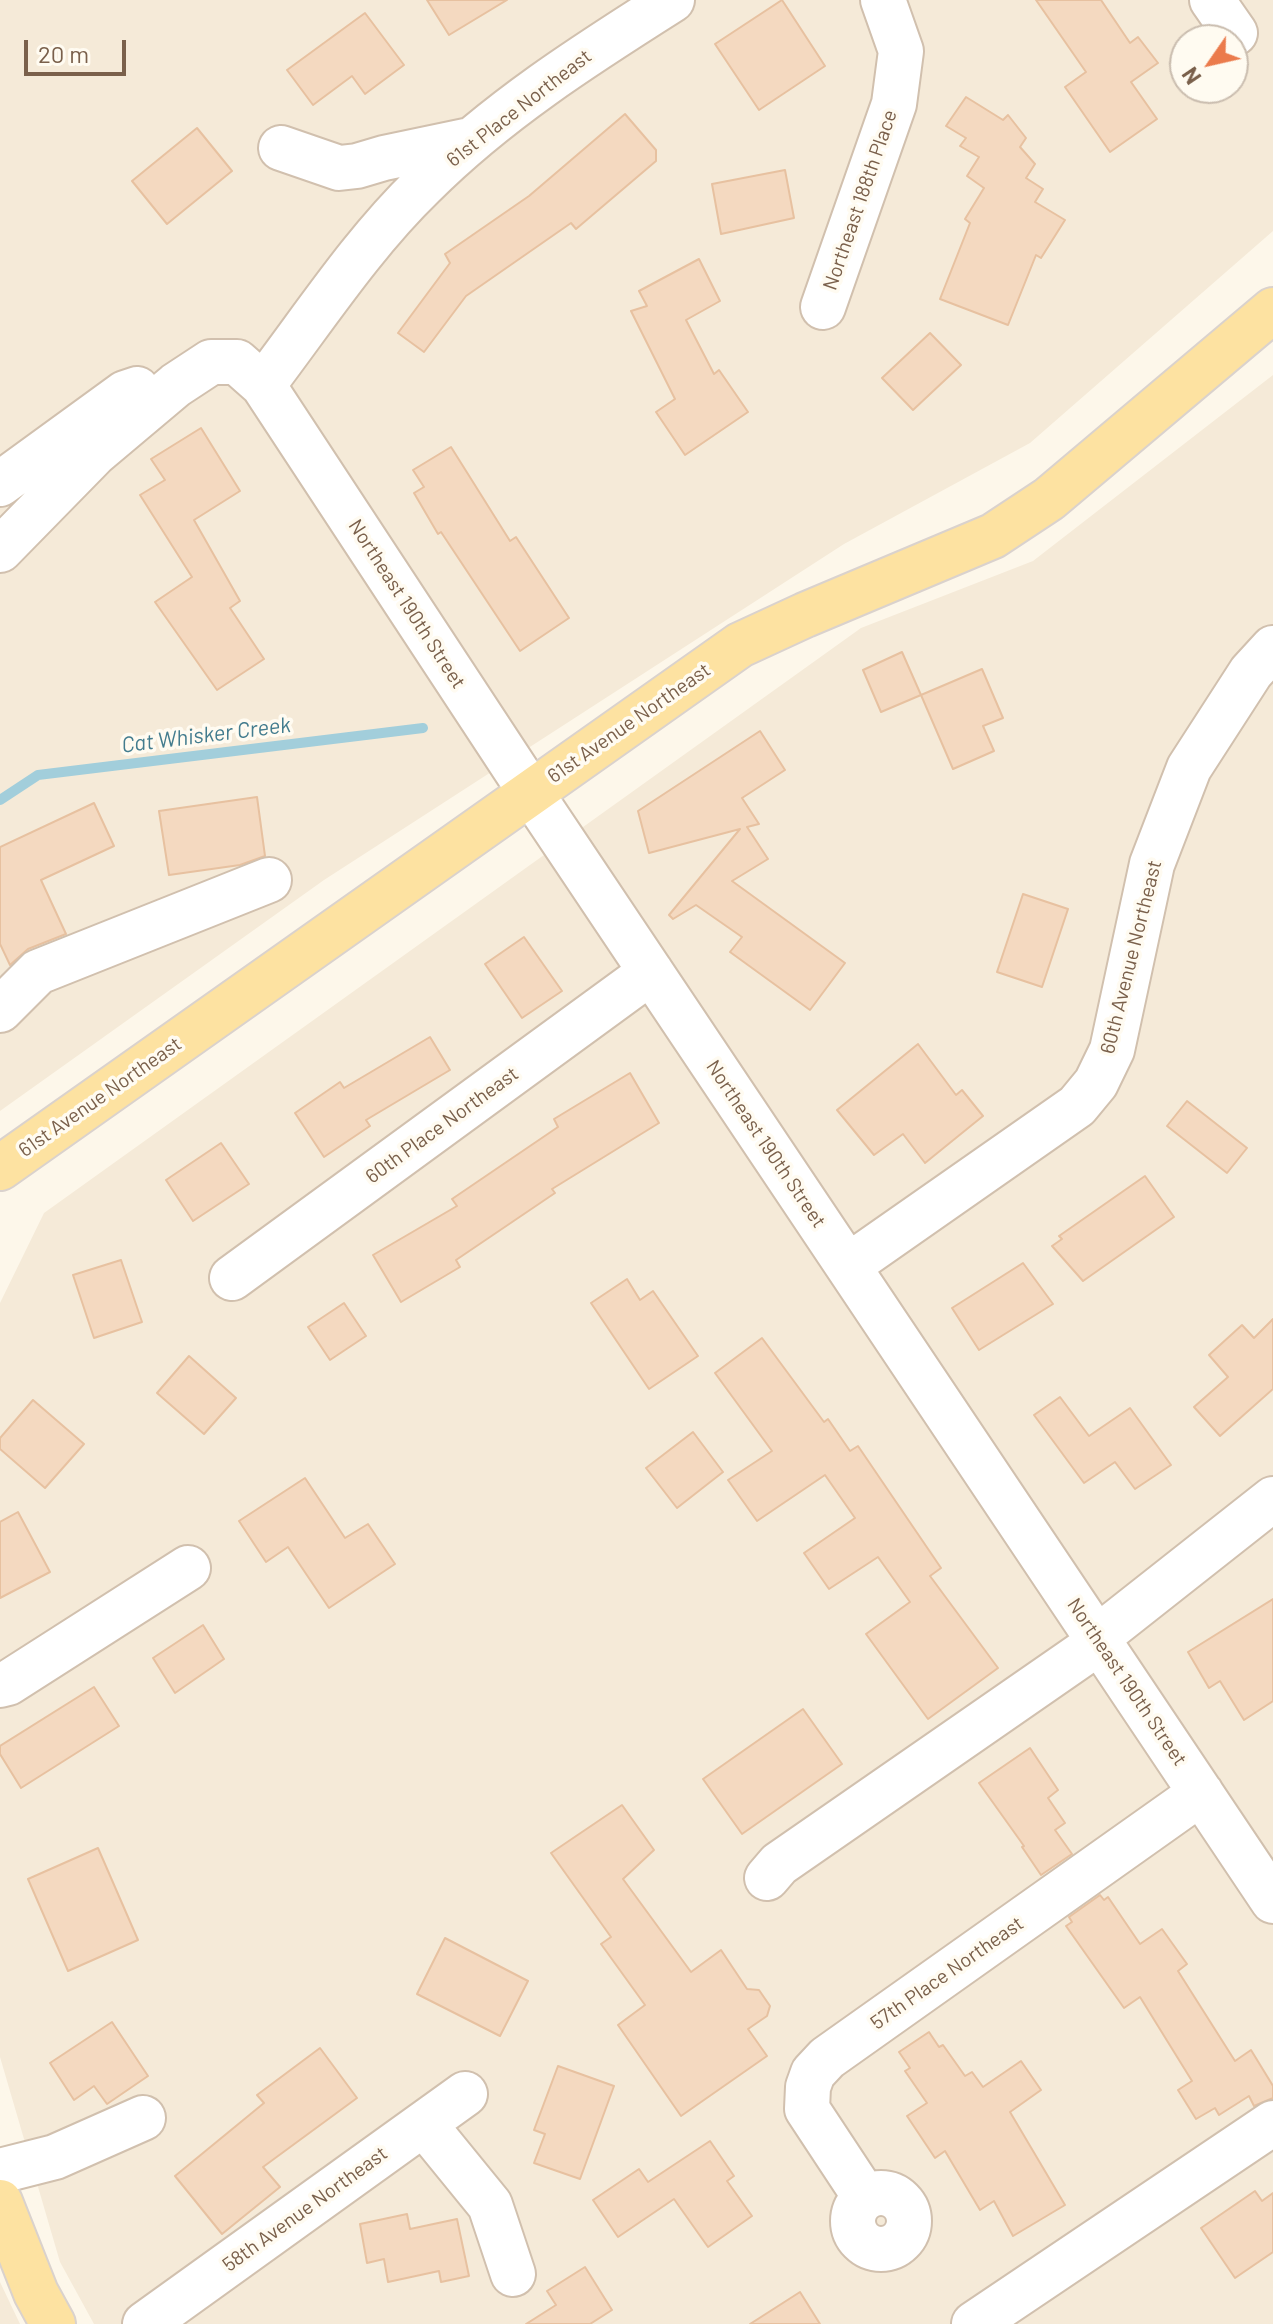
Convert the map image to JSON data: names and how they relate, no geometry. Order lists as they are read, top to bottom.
{
  "streets": {
    "main road": ["61st Avenue Northeast"],
    "street": [
      "61st Place Northeast",
      "Northeast 188th Place",
      "Northeast 190th Street",
      "60th Avenue Northeast",
      "60th Place Northeast",
      "57th Place Northeast",
      "58th Avenue Northeast"
    ]
  },
  "crossings": [
    ["61st Place Northeast", "Northeast 190th Street"],
    ["Northeast 190th Street", "61st Avenue Northeast"],
    ["Northeast 190th Street", "60th Avenue Northeast"],
    ["Northeast 190th Street", "60th Place Northeast"],
    ["Northeast 190th Street", "57th Place Northeast"]
  ],
  "water": ["Cat Whisker Creek"],
  "scale_bar": "20 m",
  "north": "bottom left"
}
